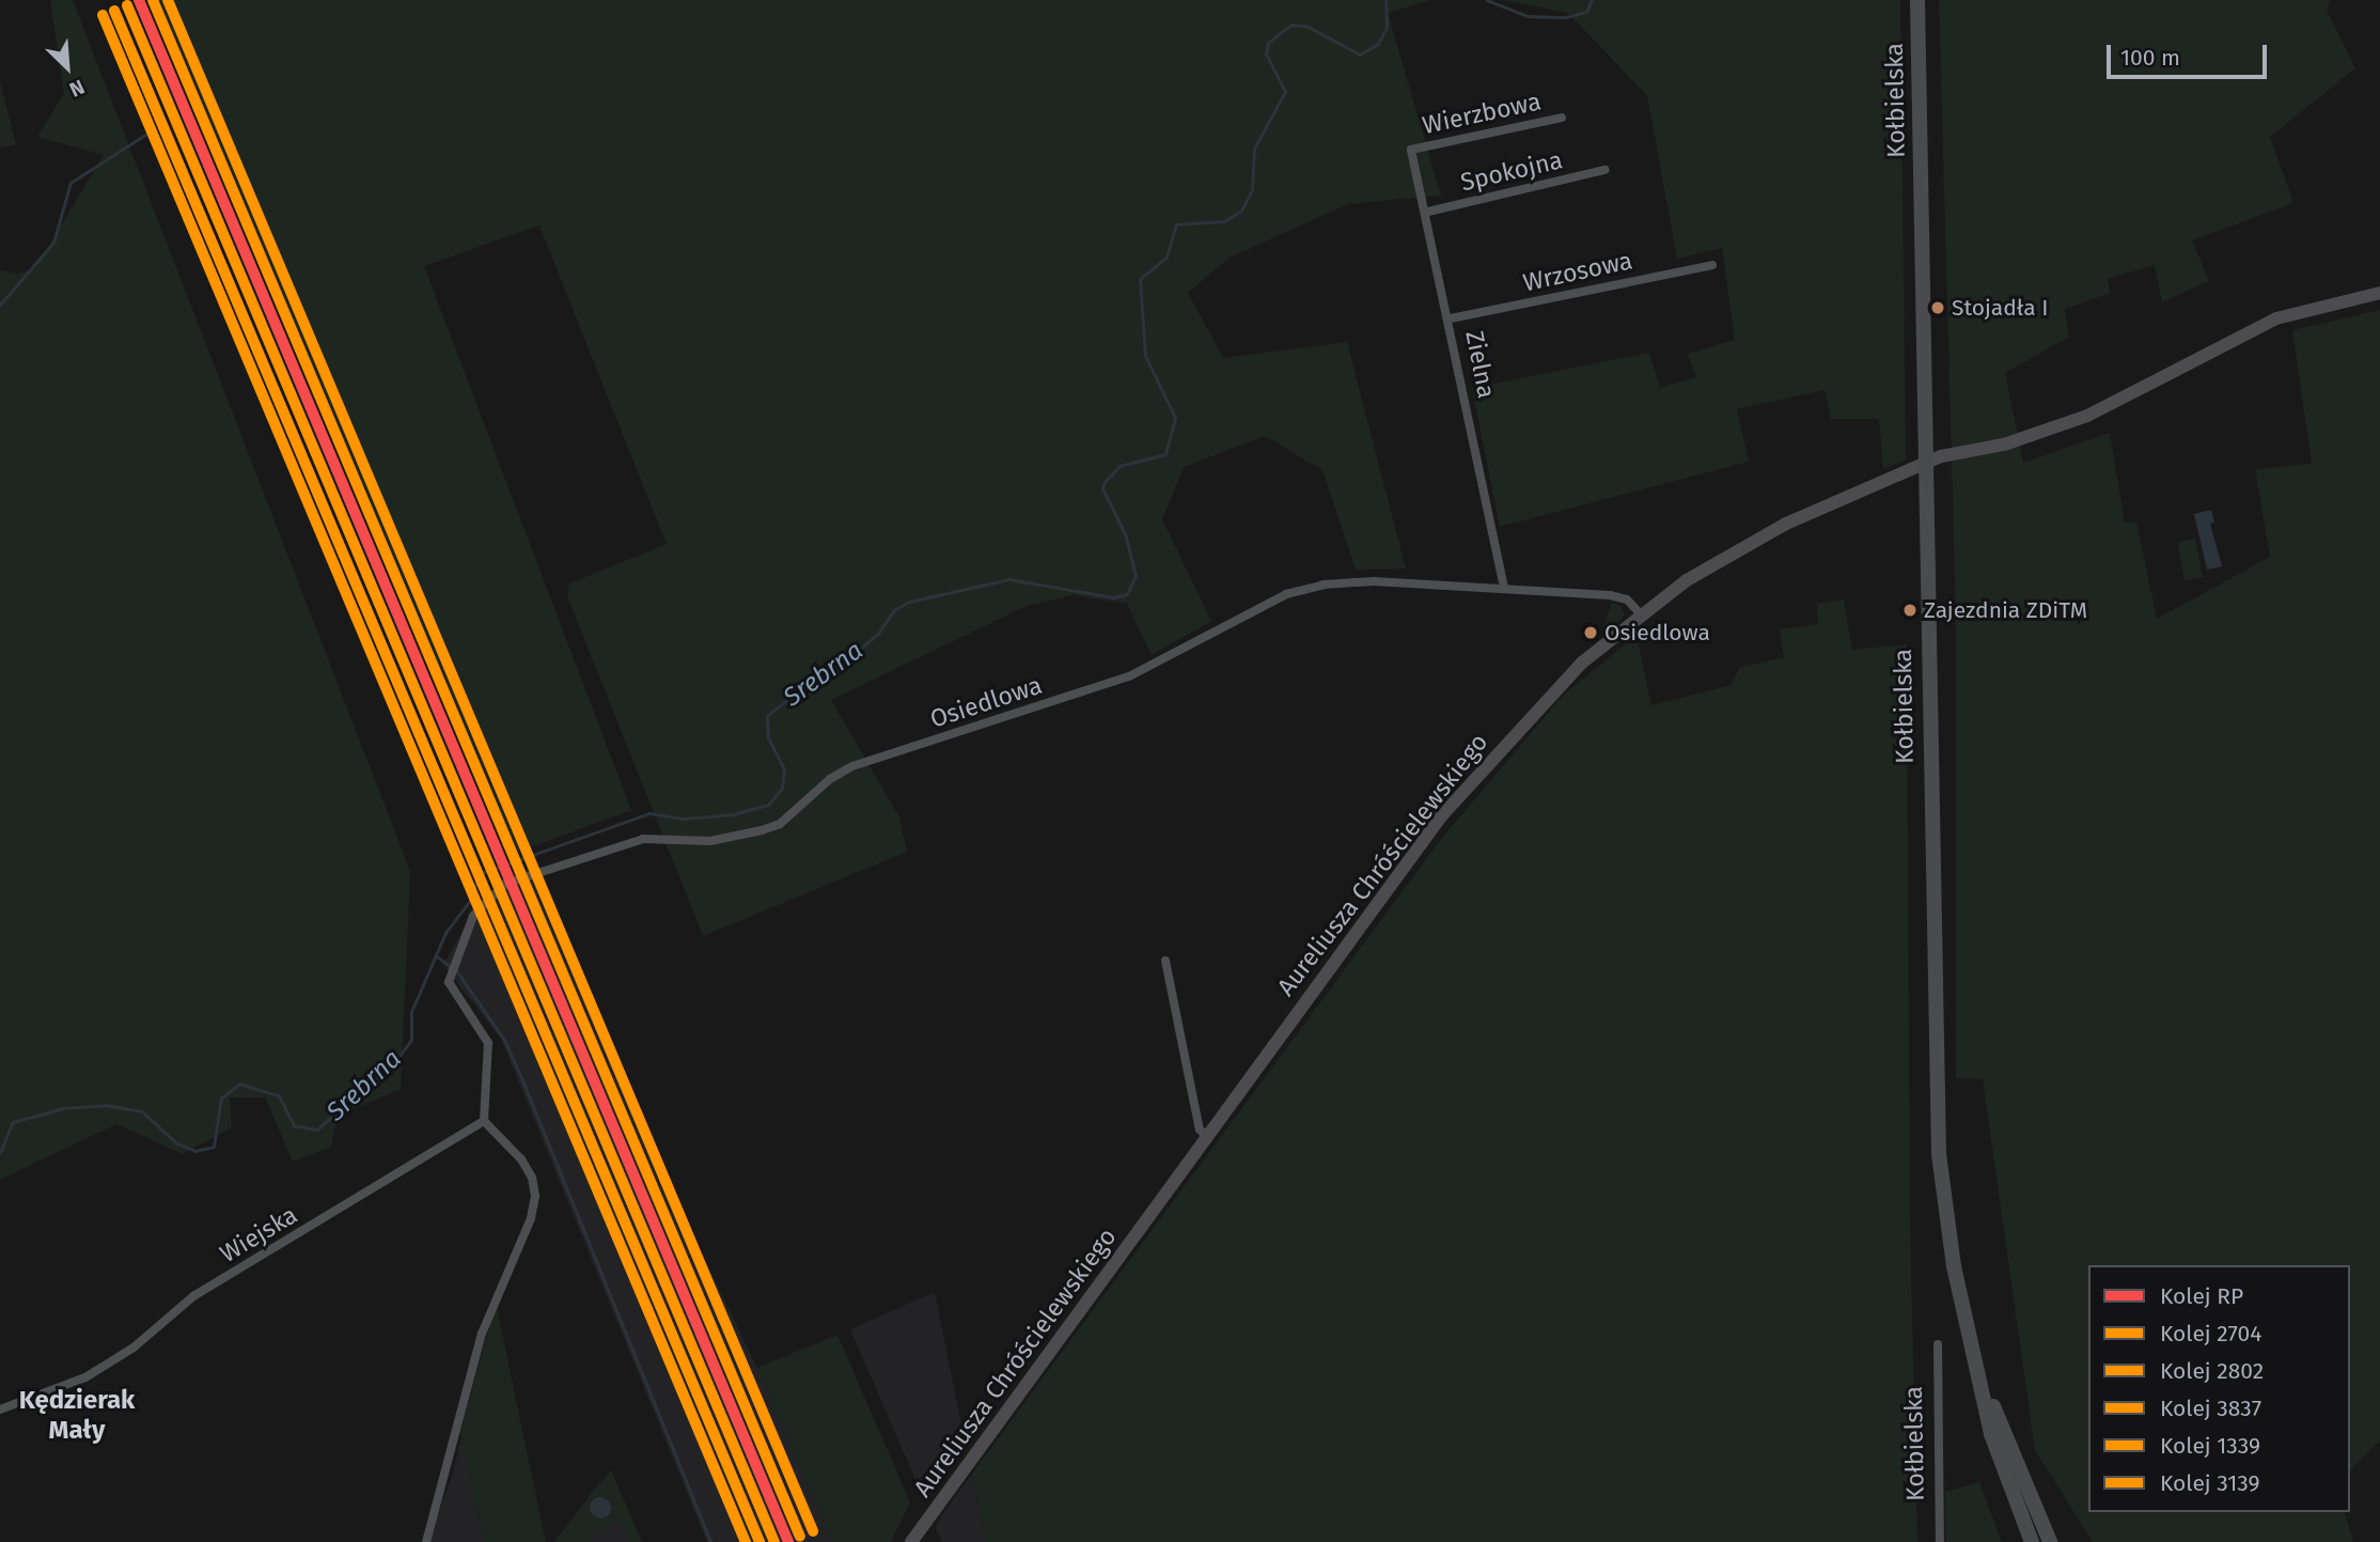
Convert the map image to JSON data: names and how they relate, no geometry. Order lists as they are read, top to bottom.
{
  "streets": {
    "main road": ["Kołbielska"],
    "street": [
      "Wierzbowa",
      "Spokojna",
      "Wrzosowa",
      "Zielna",
      "Osiedlowa",
      "Aureliusza Chróścielewskiego",
      "Wiejska"
    ]
  },
  "crossings": [
    ["Kołbielska", "Aureliusza Chróścielewskiego"],
    ["Wierzbowa", "Zielna"],
    ["Spokojna", "Zielna"],
    ["Wrzosowa", "Zielna"],
    ["Zielna", "Osiedlowa"],
    ["Osiedlowa", "Aureliusza Chróścielewskiego"],
    ["Osiedlowa", "Wiejska"]
  ],
  "districts": ["Kędzierak Mały"],
  "water": ["Srebrna"],
  "places": ["Stojadła I", "Zajezdnia ZDiTM", "Osiedlowa"],
  "lines": [
    "rail line RP",
    "rail line 2802",
    "rail line 1339",
    "rail line 2704",
    "rail line 3837",
    "rail line 3139"
  ],
  "legend": [
    "Kolej RP",
    "Kolej 2704",
    "Kolej 2802",
    "Kolej 3837",
    "Kolej 1339",
    "Kolej 3139"
  ],
  "scale_bar": "100 m",
  "north": "bottom right"
}
